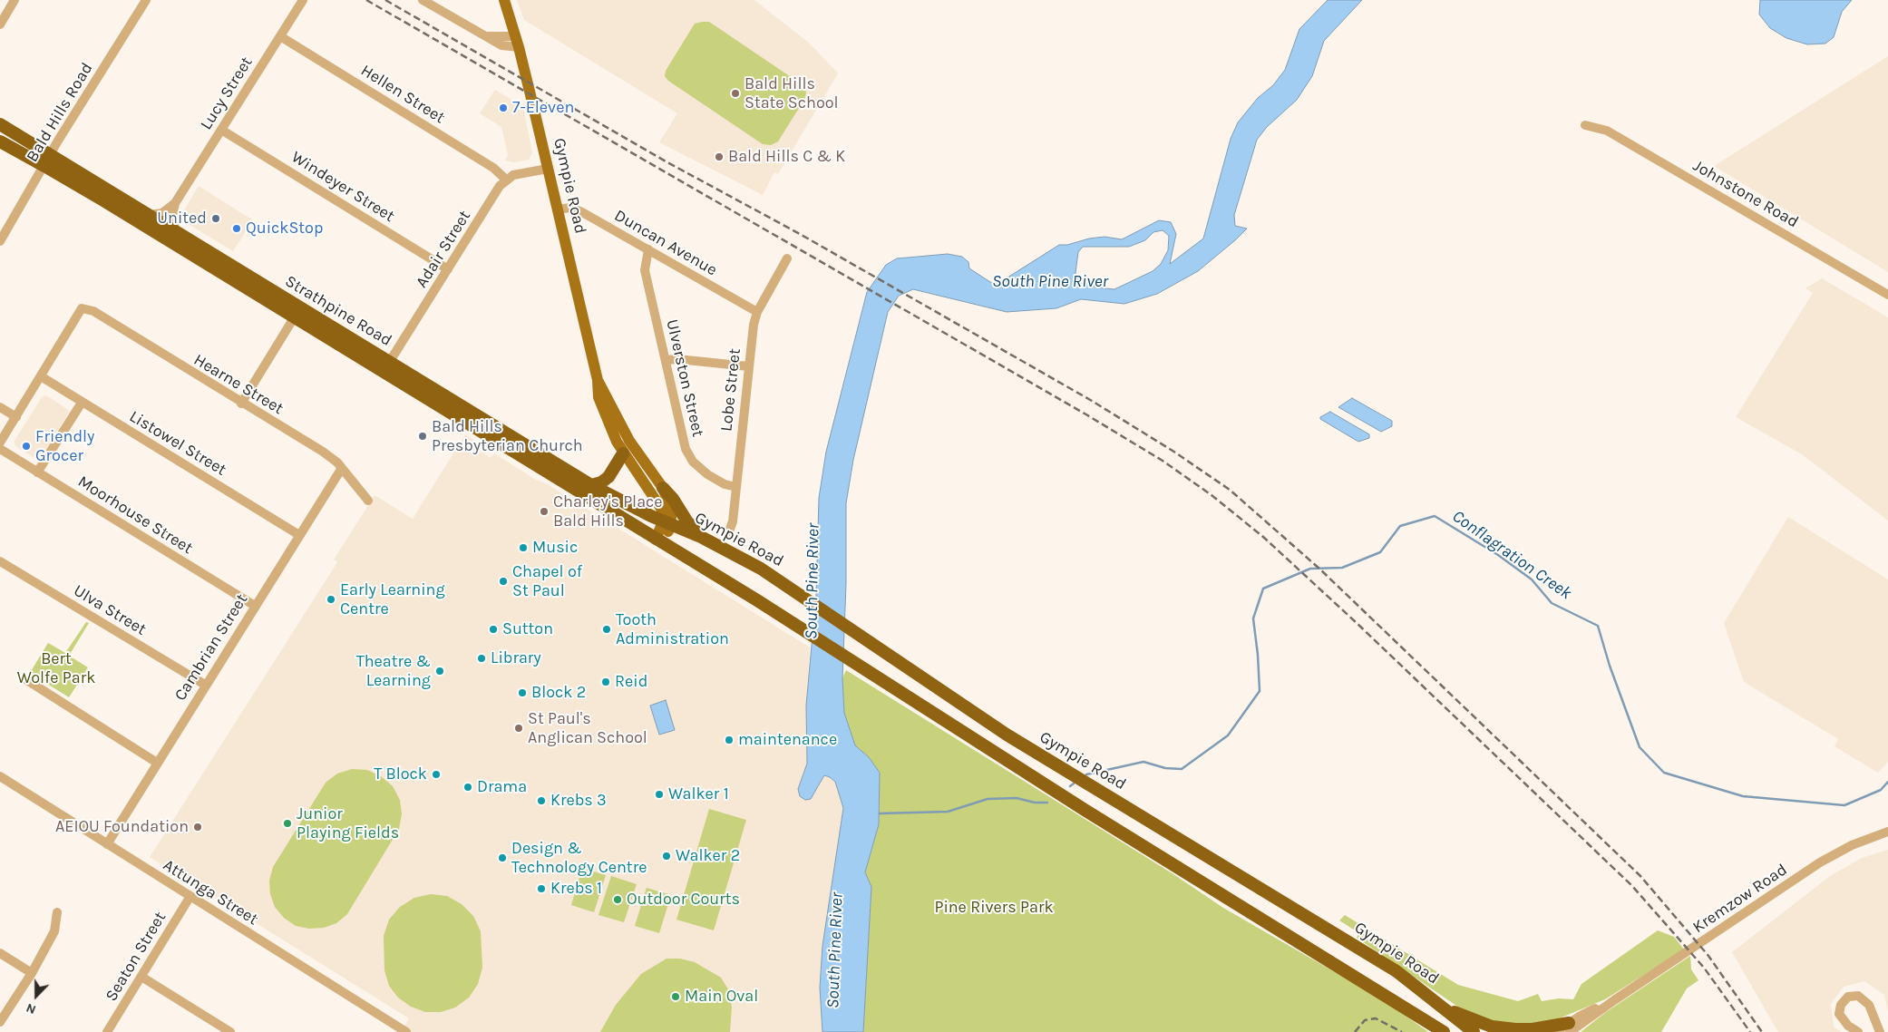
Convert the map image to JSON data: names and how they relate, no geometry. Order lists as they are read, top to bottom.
{
  "streets": {
    "highway": ["Gympie Road", "Strathpine Road"],
    "street": [
      "Lucy Street",
      "Hellen Street",
      "Bald Hills Road",
      "Windeyer Street",
      "Johnstone Road",
      "Duncan Avenue",
      "Adair Street",
      "Ulverston Street",
      "Hearne Street",
      "Lobe Street",
      "Listowel Street",
      "Moorhouse Street",
      "Ulva Street",
      "Cambrian Street",
      "Attunga Street",
      "Kremzow Road",
      "Seaton Street"
    ]
  },
  "crossings": [
    ["Lucy Street", "Hellen Street"],
    ["Lucy Street", "Windeyer Street"],
    ["Lucy Street", "Strathpine Road"],
    ["Hellen Street", "Adair Street"],
    ["Bald Hills Road", "Strathpine Road"],
    ["Gympie Road", "Duncan Avenue"],
    ["Gympie Road", "Strathpine Road"],
    ["Windeyer Street", "Adair Street"],
    ["Duncan Avenue", "Ulverston Street"],
    ["Duncan Avenue", "Lobe Street"],
    ["Adair Street", "Strathpine Road"],
    ["Ulverston Street", "Lobe Street"],
    ["Hearne Street", "Listowel Street"],
    ["Hearne Street", "Cambrian Street"],
    ["Listowel Street", "Cambrian Street"],
    ["Moorhouse Street", "Cambrian Street"],
    ["Ulva Street", "Cambrian Street"],
    ["Cambrian Street", "Attunga Street"],
    ["Attunga Street", "Seaton Street"]
  ],
  "water": ["South Pine River", "Conflagration Creek"],
  "parks": ["Bert Wolfe Park", "Pine Rivers Park"],
  "places": [
    "Bald Hills State School",
    "7-Eleven",
    "Bald Hills C & K",
    "United",
    "QuickStop",
    "Bald Hills Presbyterian Church",
    "Friendly Grocer",
    "Charley's Place Bald Hills",
    "Music",
    "Chapel of St Paul",
    "Early Learning Centre",
    "Sutton",
    "Tooth Administration",
    "Library",
    "Theatre & Learning",
    "Reid",
    "Block 2",
    "St Paul's Anglican School",
    "maintenance",
    "T Block",
    "Drama",
    "Walker 1",
    "Krebs 3",
    "Junior Playing Fields",
    "AEIOU Foundation",
    "Walker 2",
    "Design & Technology Centre",
    "Krebs 1",
    "Outdoor Courts",
    "Main Oval"
  ],
  "north": "bottom"
}
